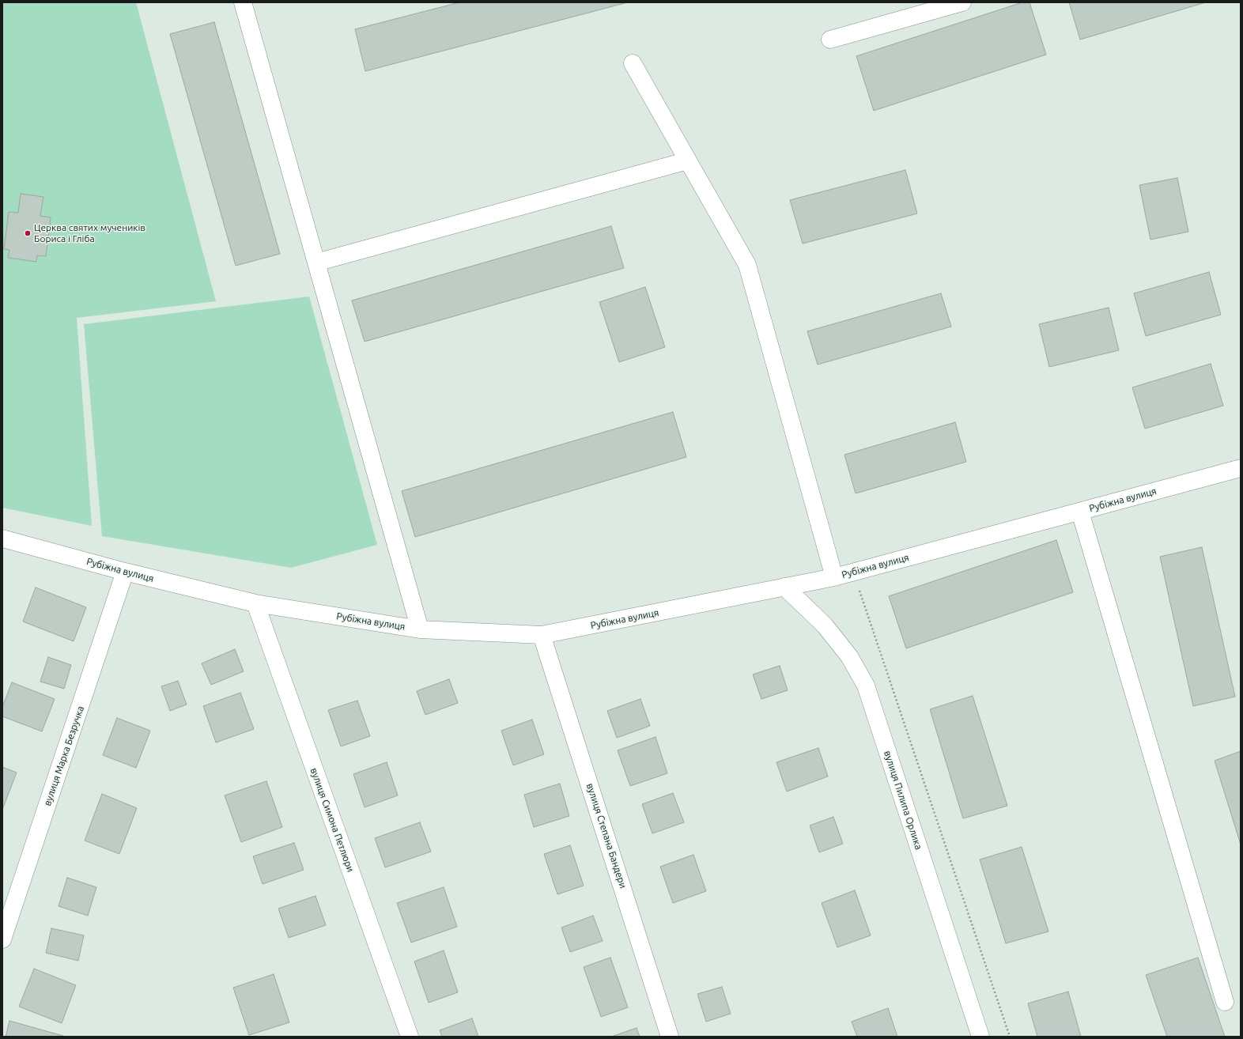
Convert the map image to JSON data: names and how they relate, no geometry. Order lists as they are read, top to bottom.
{
  "streets": {
    "street": [
      "Рубіжна вулиця",
      "вулиця Марка Безручка",
      "вулиця Пилипа Орлика",
      "вулиця Симона Петлюри",
      "вулиця Степана Бандери"
    ]
  },
  "crossings": [
    ["Рубіжна вулиця", "вулиця Марка Безручка"],
    ["Рубіжна вулиця", "вулиця Пилипа Орлика"],
    ["Рубіжна вулиця", "вулиця Симона Петлюри"],
    ["Рубіжна вулиця", "вулиця Степана Бандери"]
  ],
  "places": ["Церква святих мучеників Бориса і Гліба"]
}
